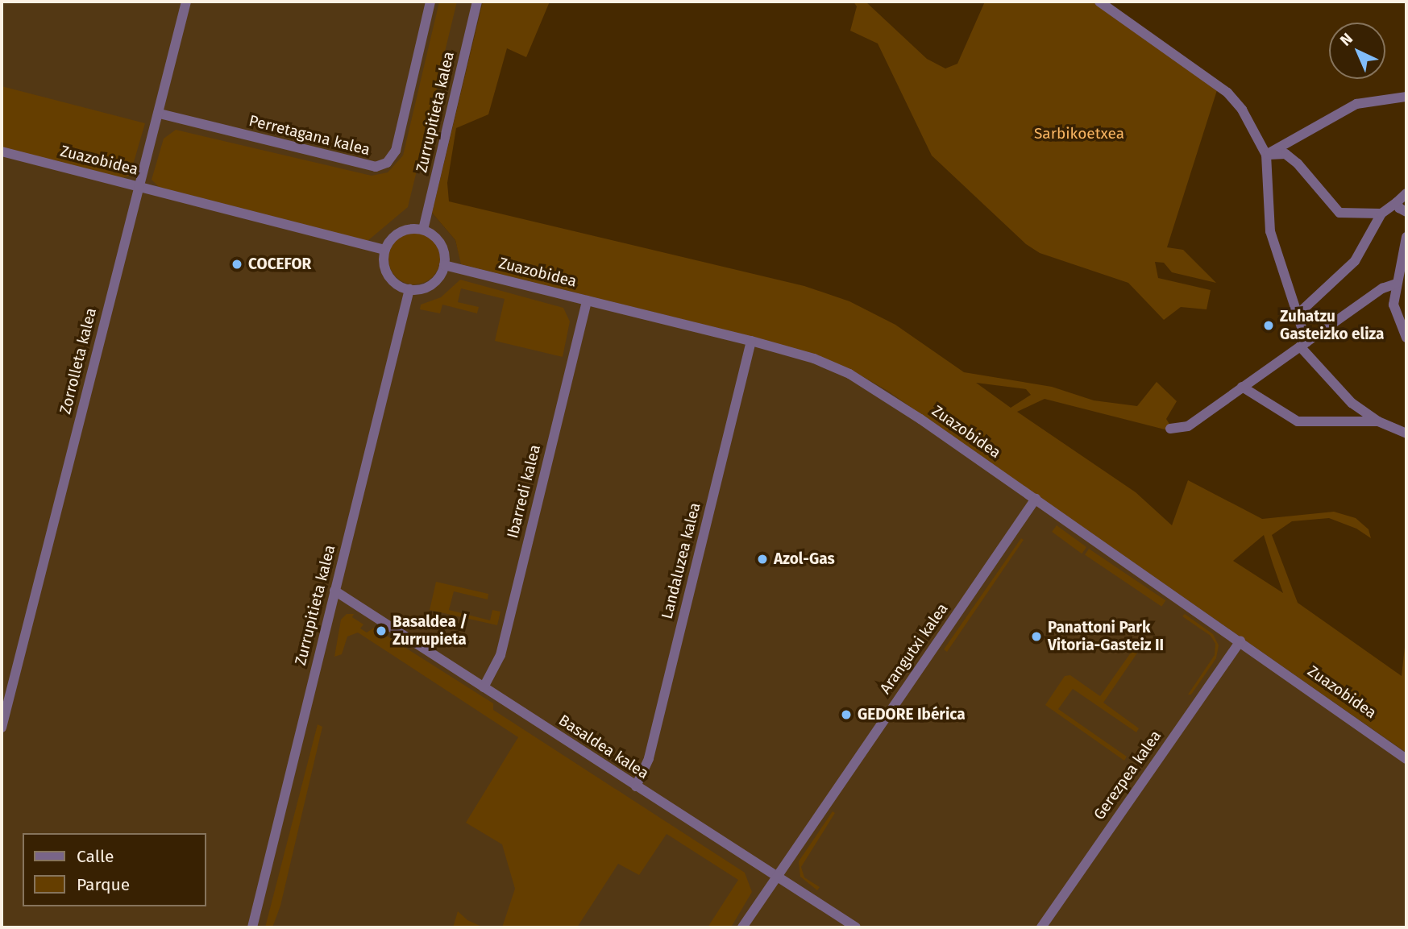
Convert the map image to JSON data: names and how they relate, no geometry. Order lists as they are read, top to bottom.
{
  "streets": {
    "street": [
      "Zurrupitieta kalea",
      "Perretagana kalea",
      "Zuazobidea",
      "Zorrolleta kalea",
      "Ibarredi kalea",
      "Landaluzea kalea",
      "Arangutxi kalea",
      "Basaldea kalea",
      "Gerezpea kalea"
    ]
  },
  "crossings": [
    ["Zurrupitieta kalea", "Zuazobidea"],
    ["Zurrupitieta kalea", "Basaldea kalea"],
    ["Perretagana kalea", "Zorrolleta kalea"],
    ["Zuazobidea", "Zorrolleta kalea"],
    ["Zuazobidea", "Ibarredi kalea"],
    ["Zuazobidea", "Landaluzea kalea"],
    ["Zuazobidea", "Arangutxi kalea"],
    ["Zuazobidea", "Gerezpea kalea"],
    ["Ibarredi kalea", "Basaldea kalea"],
    ["Landaluzea kalea", "Basaldea kalea"],
    ["Arangutxi kalea", "Basaldea kalea"]
  ],
  "parks": ["Sarbikoetxea"],
  "places": [
    "COCEFOR",
    "Zuhatzu Gasteizko eliza",
    "Azol-Gas",
    "Basaldea / Zurrupieta",
    "Panattoni Park Vitoria-Gasteiz II",
    "GEDORE Ibérica"
  ],
  "legend": ["Calle", "Parque"],
  "north": "top left"
}
